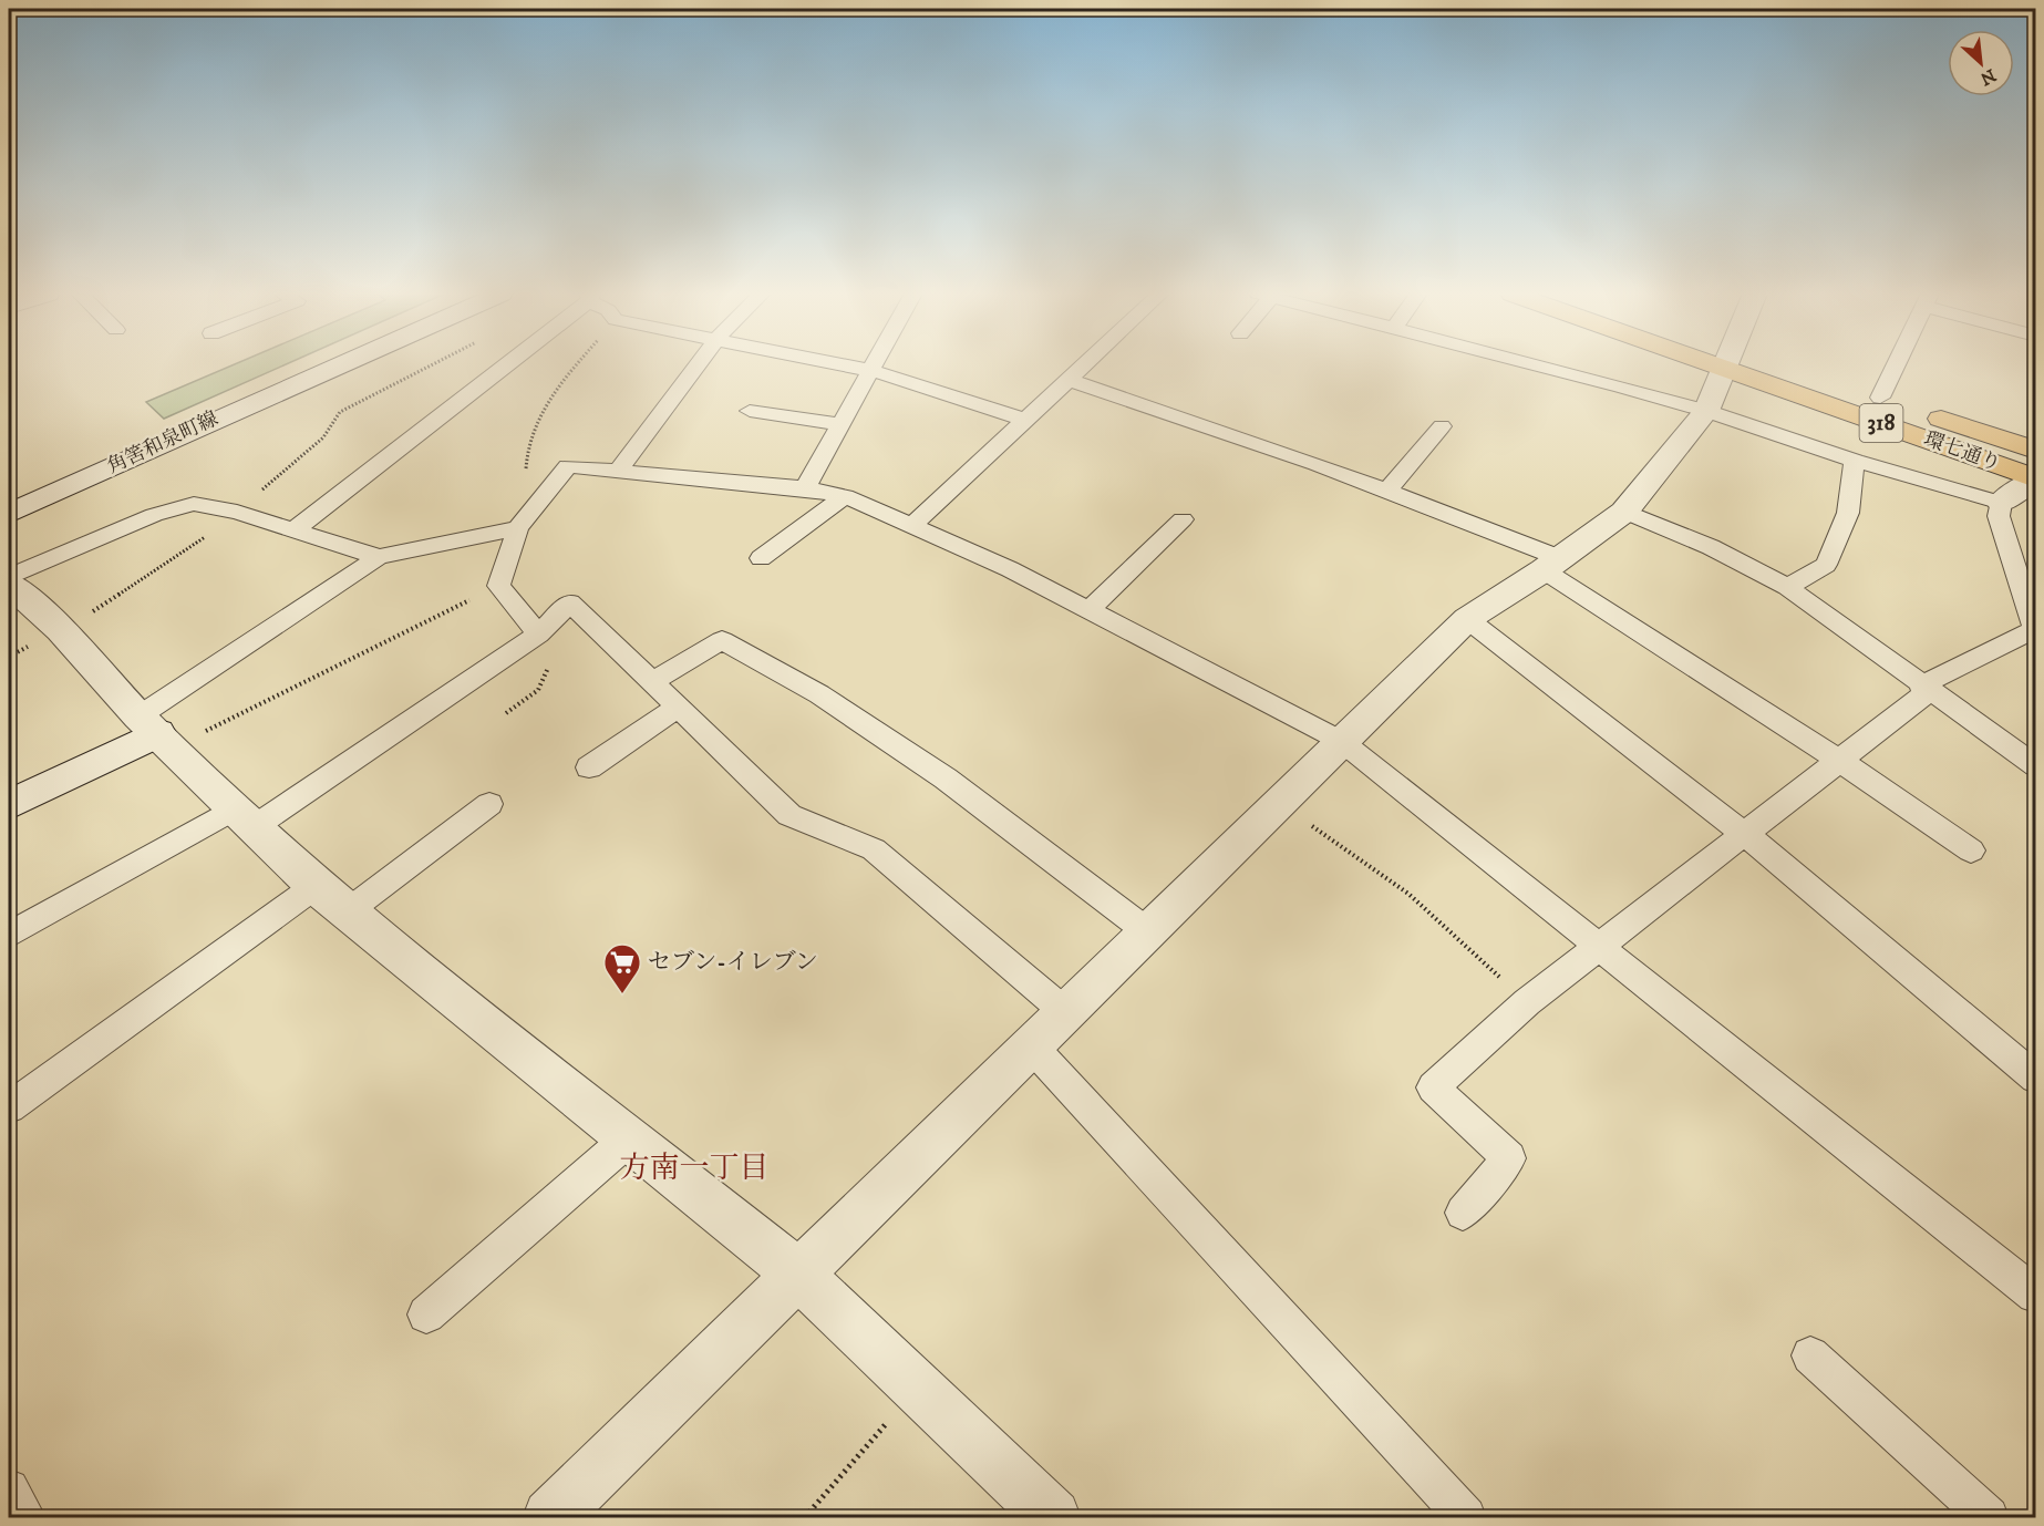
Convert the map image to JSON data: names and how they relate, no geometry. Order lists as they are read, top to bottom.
{
  "streets": {
    "main road": ["318", "環七通り"],
    "street": ["角筈和泉町線"]
  },
  "districts": ["方南一丁目"],
  "places": {
    "supermarket": ["セブン-イレブン"]
  },
  "north": "bottom right"
}
